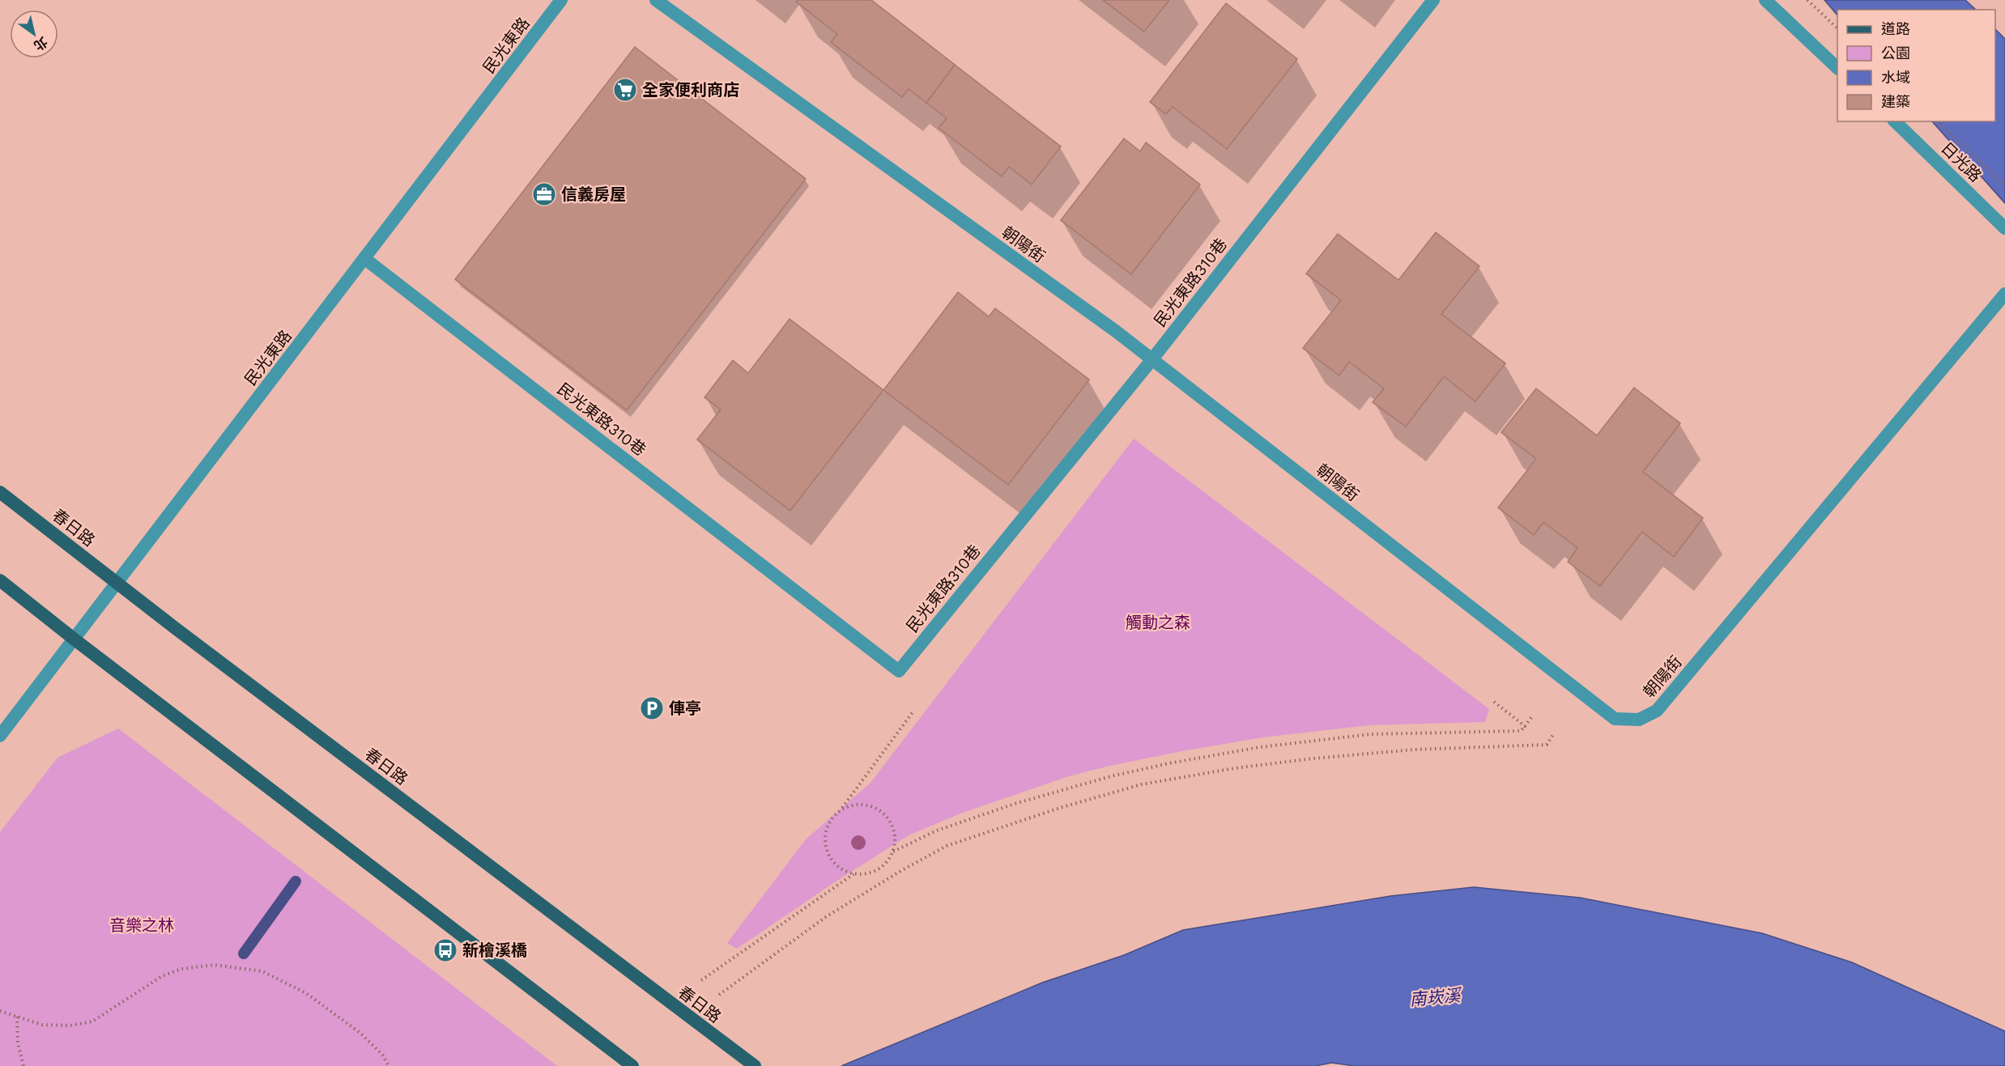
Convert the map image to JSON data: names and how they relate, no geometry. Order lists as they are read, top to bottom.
{
  "streets": {
    "main road": ["春日路"],
    "street": [
      "民光東路",
      "日光路",
      "朝陽街",
      "民光東路310巷"
    ]
  },
  "crossings": [
    ["民光東路", "民光東路310巷"],
    ["民光東路", "春日路"],
    ["朝陽街", "民光東路310巷"]
  ],
  "water": ["南崁溪"],
  "parks": ["觸動之森", "音樂之林"],
  "places": {
    "supermarket": ["全家便利商店"],
    "office": ["信義房屋"],
    "parking": ["俥亭"],
    "bus stop": ["新檜溪橋"]
  },
  "legend": [
    "道路",
    "公園",
    "水域",
    "建築"
  ],
  "north": "bottom right"
}
